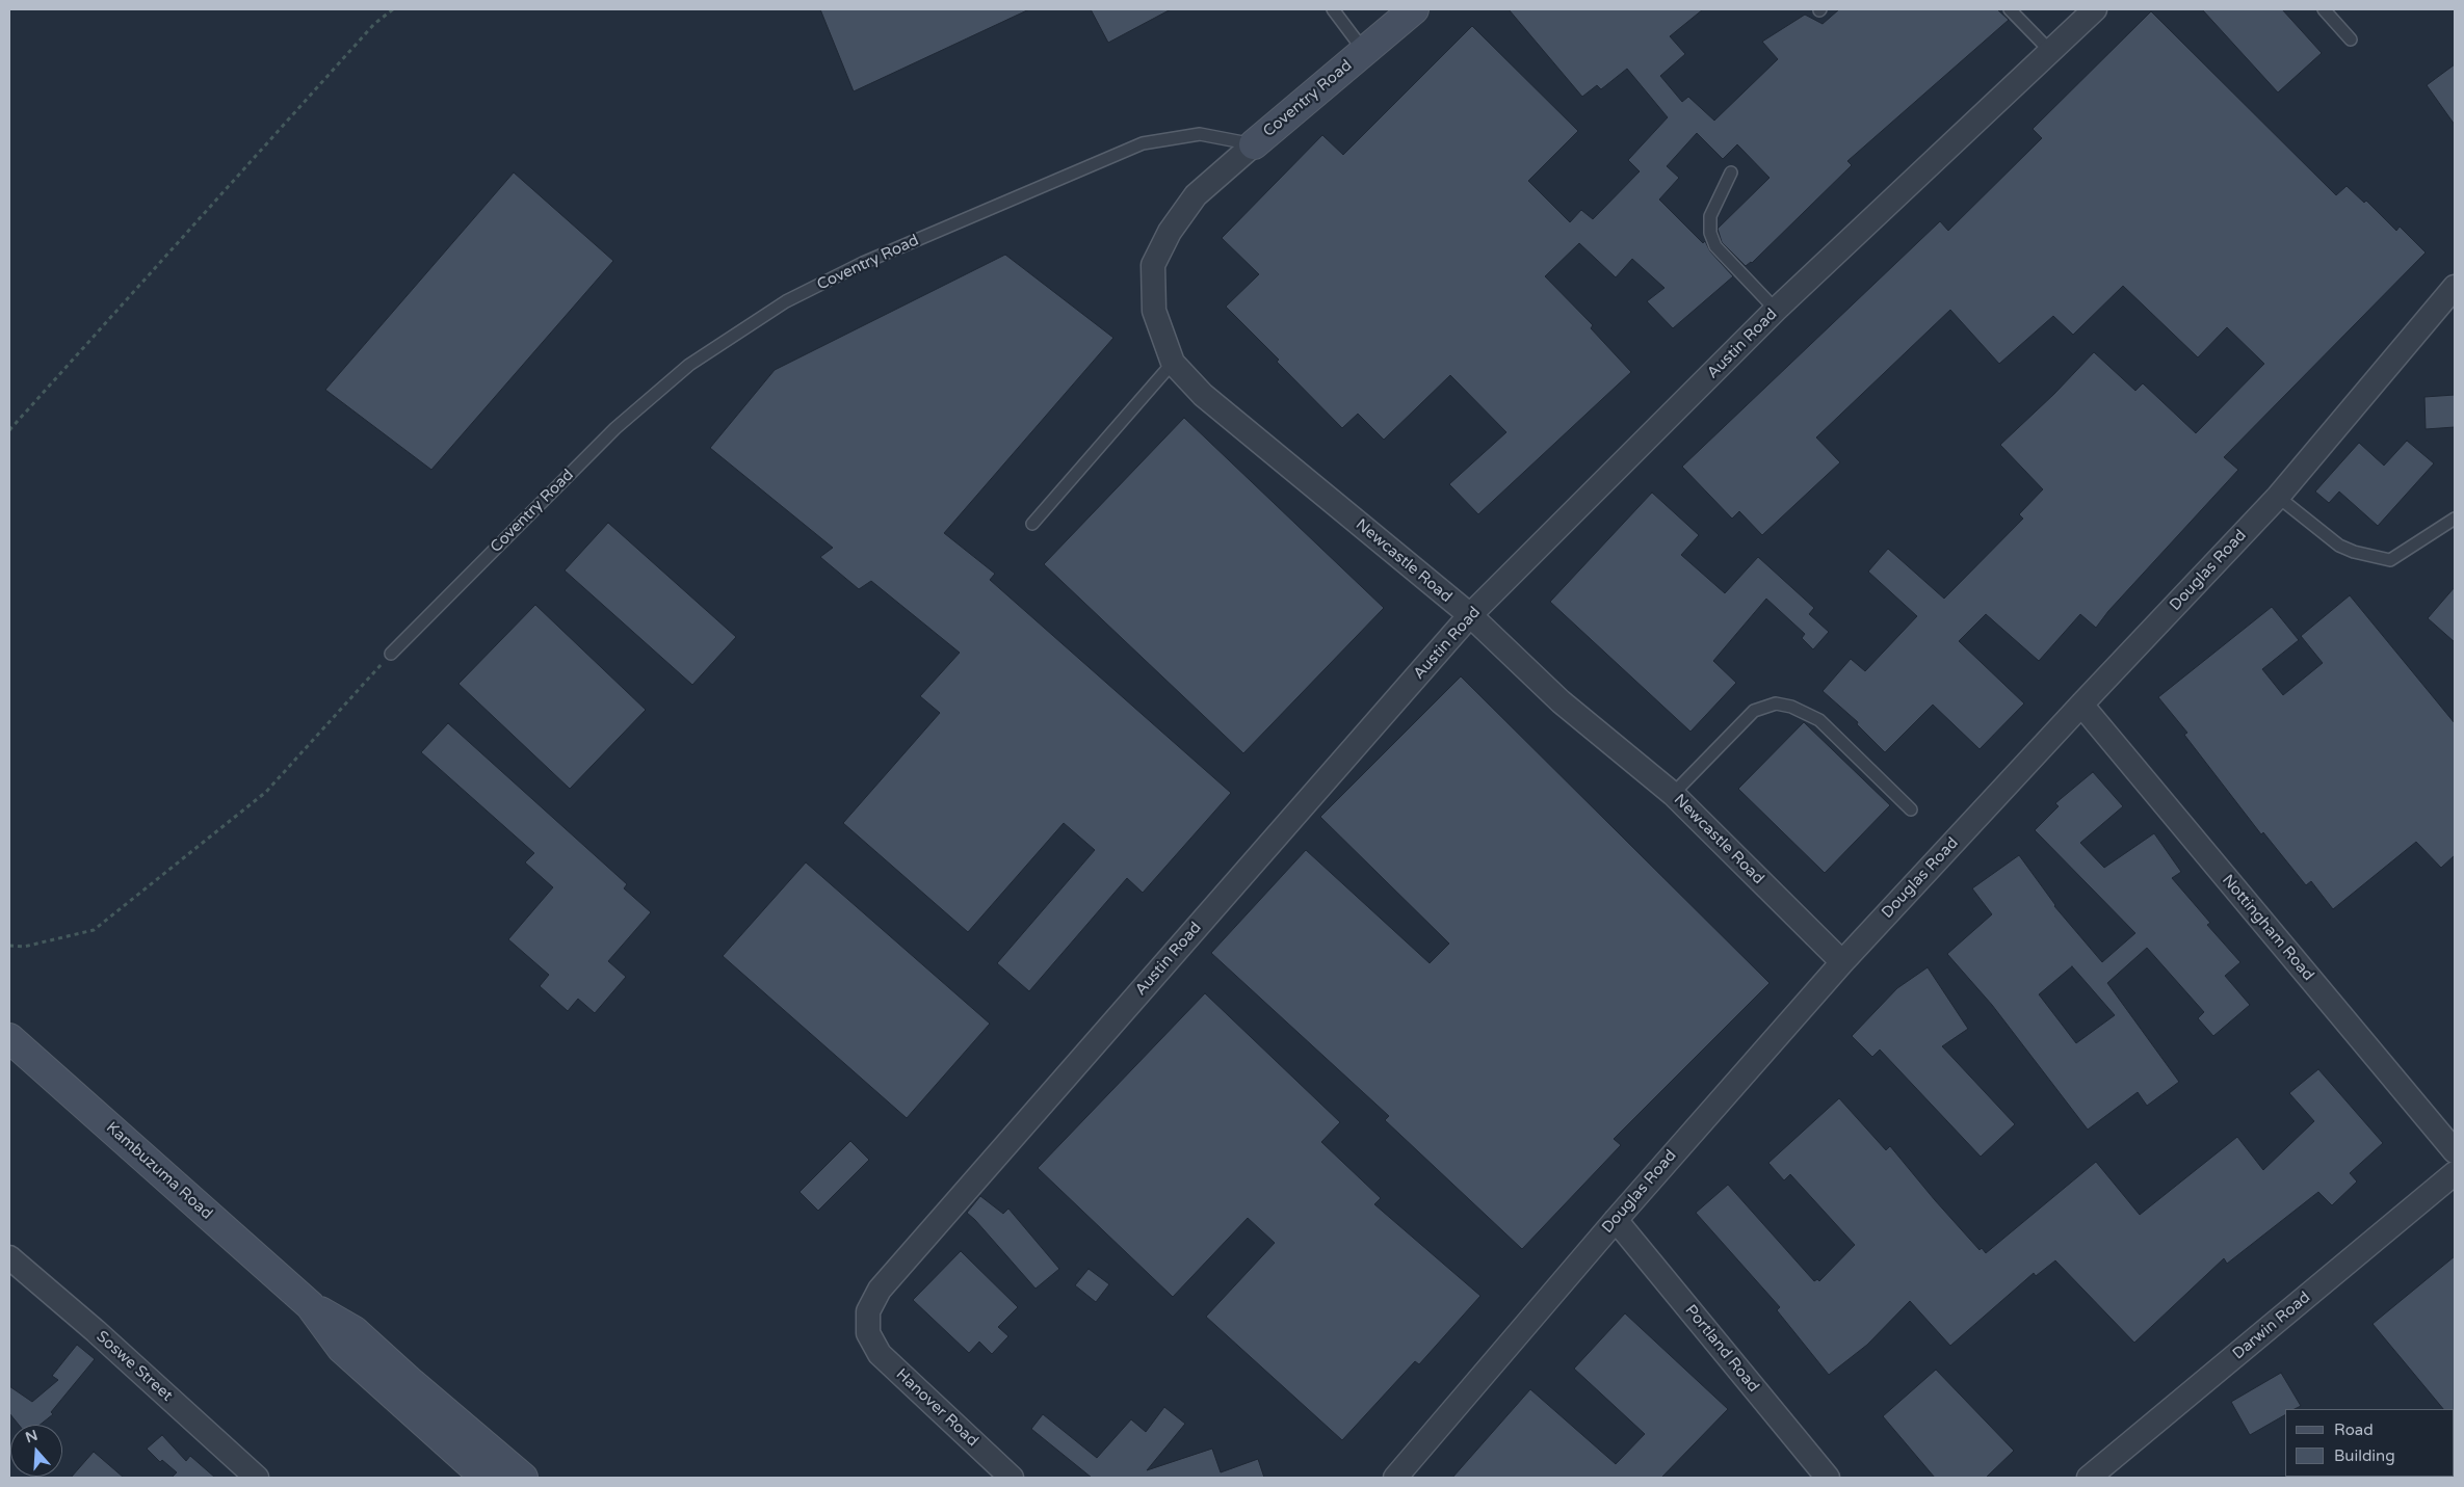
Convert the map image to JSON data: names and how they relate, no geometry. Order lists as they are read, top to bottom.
{
  "streets": {
    "main road": ["Coventry Road", "Kambuzuma Road"],
    "street": [
      "Austin Road",
      "Newcastle Road",
      "Douglas Road",
      "Nottingham Road",
      "Darwin Road",
      "Portland Road",
      "Soswe Street",
      "Hanover Road"
    ]
  },
  "crossings": [
    ["Coventry Road", "Newcastle Road"],
    ["Austin Road", "Newcastle Road"],
    ["Austin Road", "Hanover Road"],
    ["Newcastle Road", "Douglas Road"],
    ["Douglas Road", "Nottingham Road"],
    ["Douglas Road", "Portland Road"]
  ],
  "legend": ["Road", "Building"],
  "north": "top"
}
